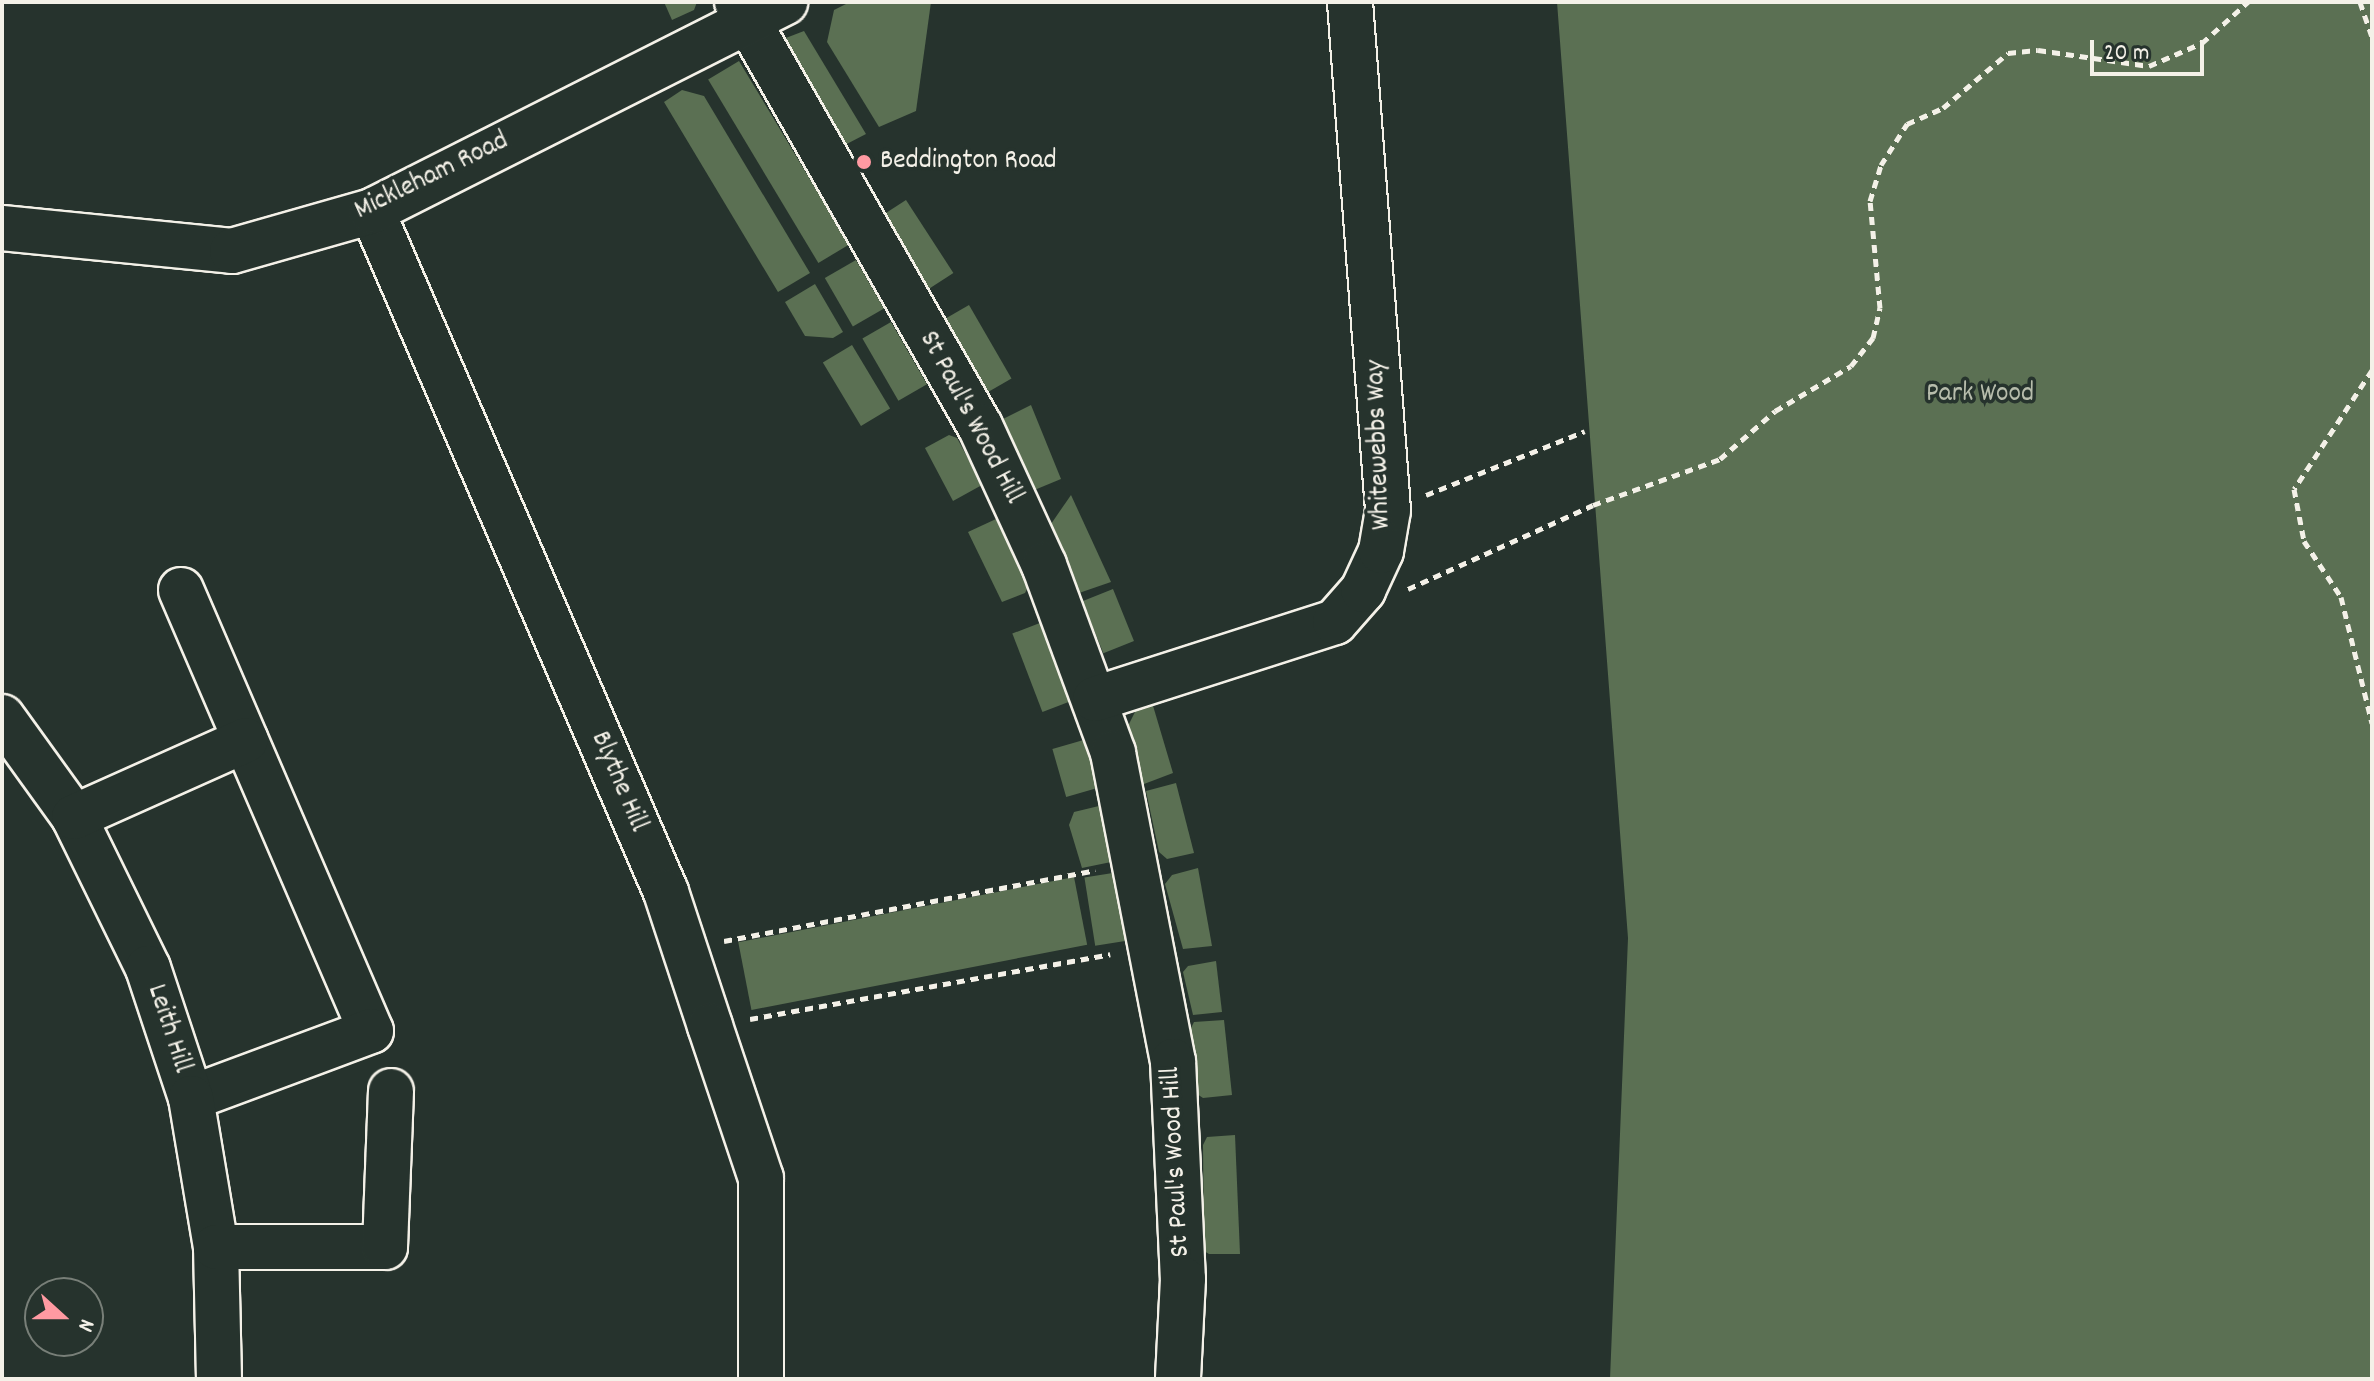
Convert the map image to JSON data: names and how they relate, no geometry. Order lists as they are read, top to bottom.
{
  "streets": {
    "street": [
      "Mickleham Road",
      "St Paul's Wood Hill",
      "Whitewebbs Way",
      "Blythe Hill",
      "Leith Hill"
    ]
  },
  "crossings": [
    ["Mickleham Road", "St Paul's Wood Hill"],
    ["Mickleham Road", "Blythe Hill"],
    ["St Paul's Wood Hill", "Whitewebbs Way"]
  ],
  "parks": ["Park Wood"],
  "places": ["Beddington Road"],
  "scale_bar": "20 m",
  "north": "right"
}
